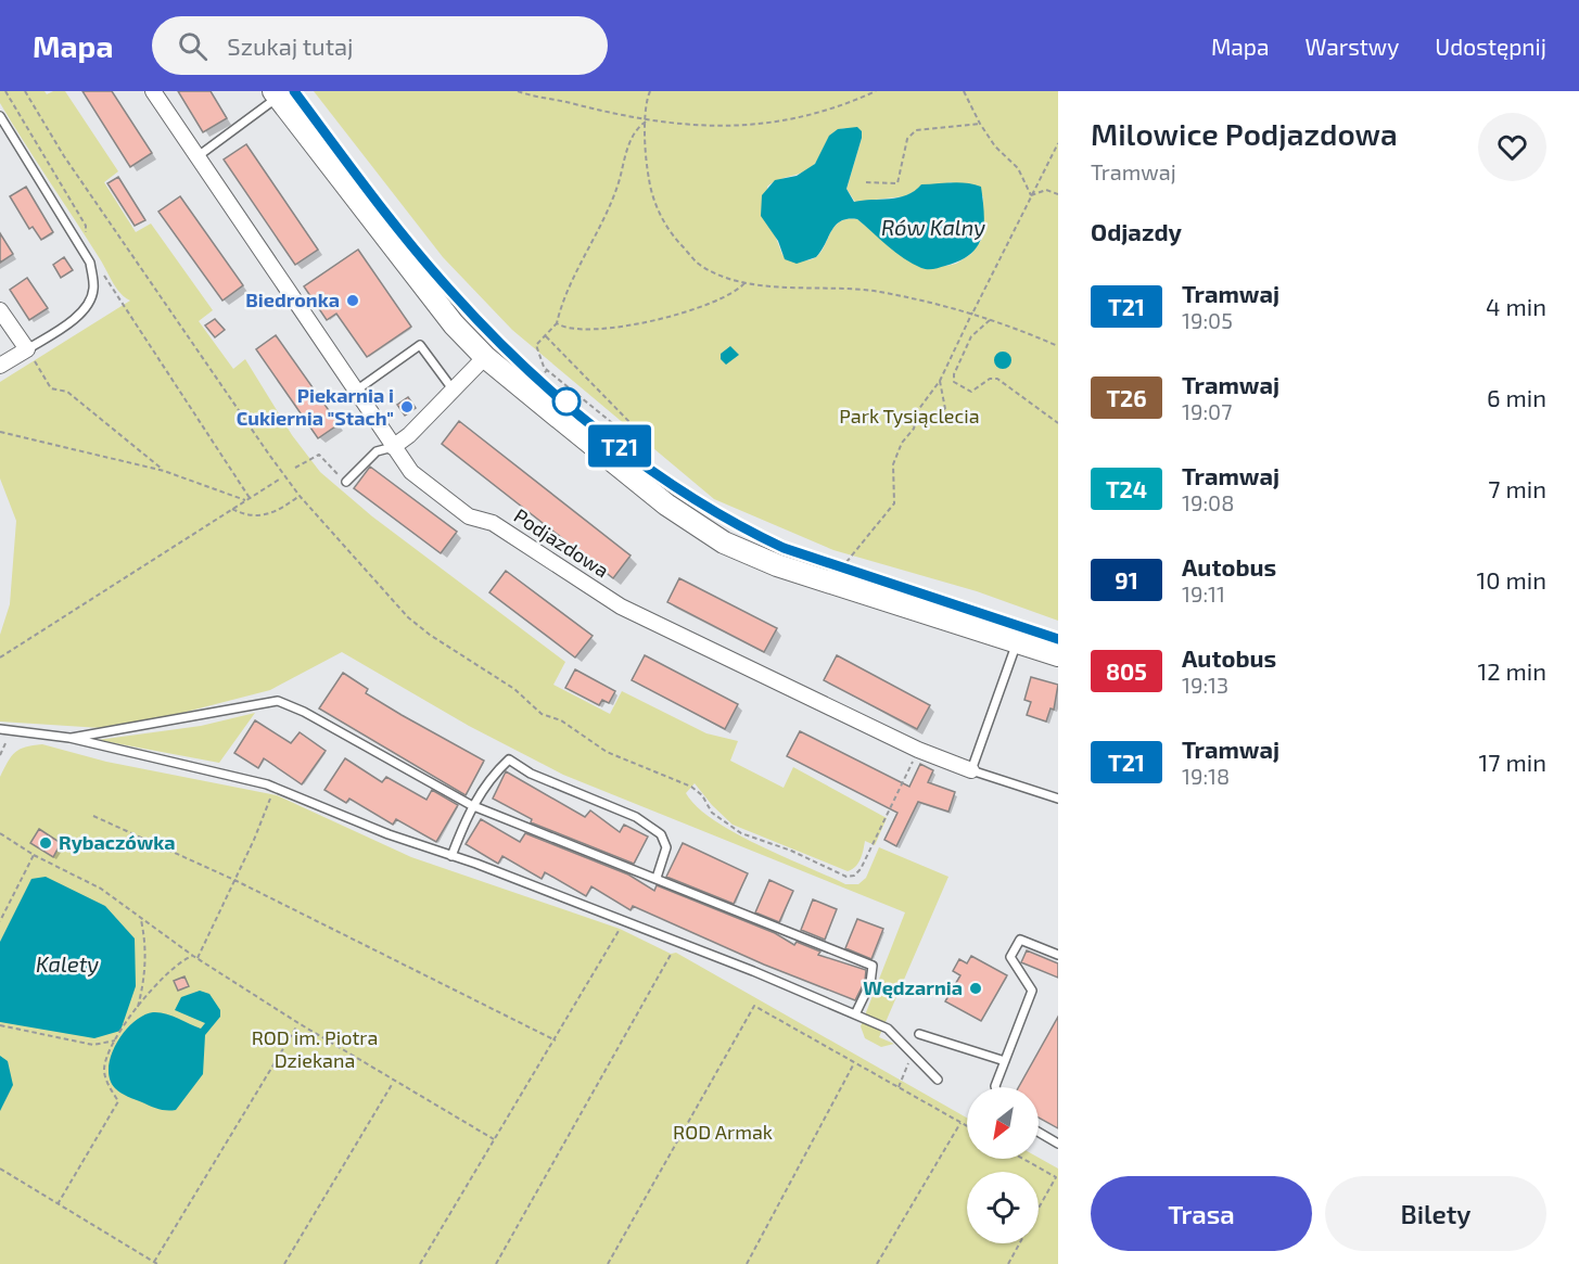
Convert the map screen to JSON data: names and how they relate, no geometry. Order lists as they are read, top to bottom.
{
  "streets": {
    "street": ["Podjazdowa"]
  },
  "water": ["Rów Kalny", "Kalety"],
  "parks": ["Park Tysiąclecia", "ROD im. Piotra Dziekana", "ROD Armak"],
  "places": [
    "Biedronka",
    "Piekarnia i Cukiernia \"Stach\"",
    "Rybaczówka",
    "Wędzarnia"
  ],
  "lines": ["tram line T21"],
  "north": "bottom left",
  "page": {
    "header": "Mapa",
    "search": "Szukaj tutaj",
    "nav": ["Mapa", "Warstwy", "Udostępnij"],
    "on_map": "T21",
    "heading": [
      ["Milowice Podjazdowa", "Tramwaj"],
      "Odjazdy"
    ],
    "list": [
      {
        "mark": "T21",
        "name": "Tramwaj",
        "note": "19:05",
        "value": "4 min"
      },
      {
        "mark": "T26",
        "name": "Tramwaj",
        "note": "19:07",
        "value": "6 min"
      },
      {
        "mark": "T24",
        "name": "Tramwaj",
        "note": "19:08",
        "value": "7 min"
      },
      {
        "mark": "91",
        "name": "Autobus",
        "note": "19:11",
        "value": "10 min"
      },
      {
        "mark": "805",
        "name": "Autobus",
        "note": "19:13",
        "value": "12 min"
      },
      {
        "mark": "T21",
        "name": "Tramwaj",
        "note": "19:18",
        "value": "17 min"
      }
    ],
    "buttons": ["Trasa", "Bilety"]
  }
}
